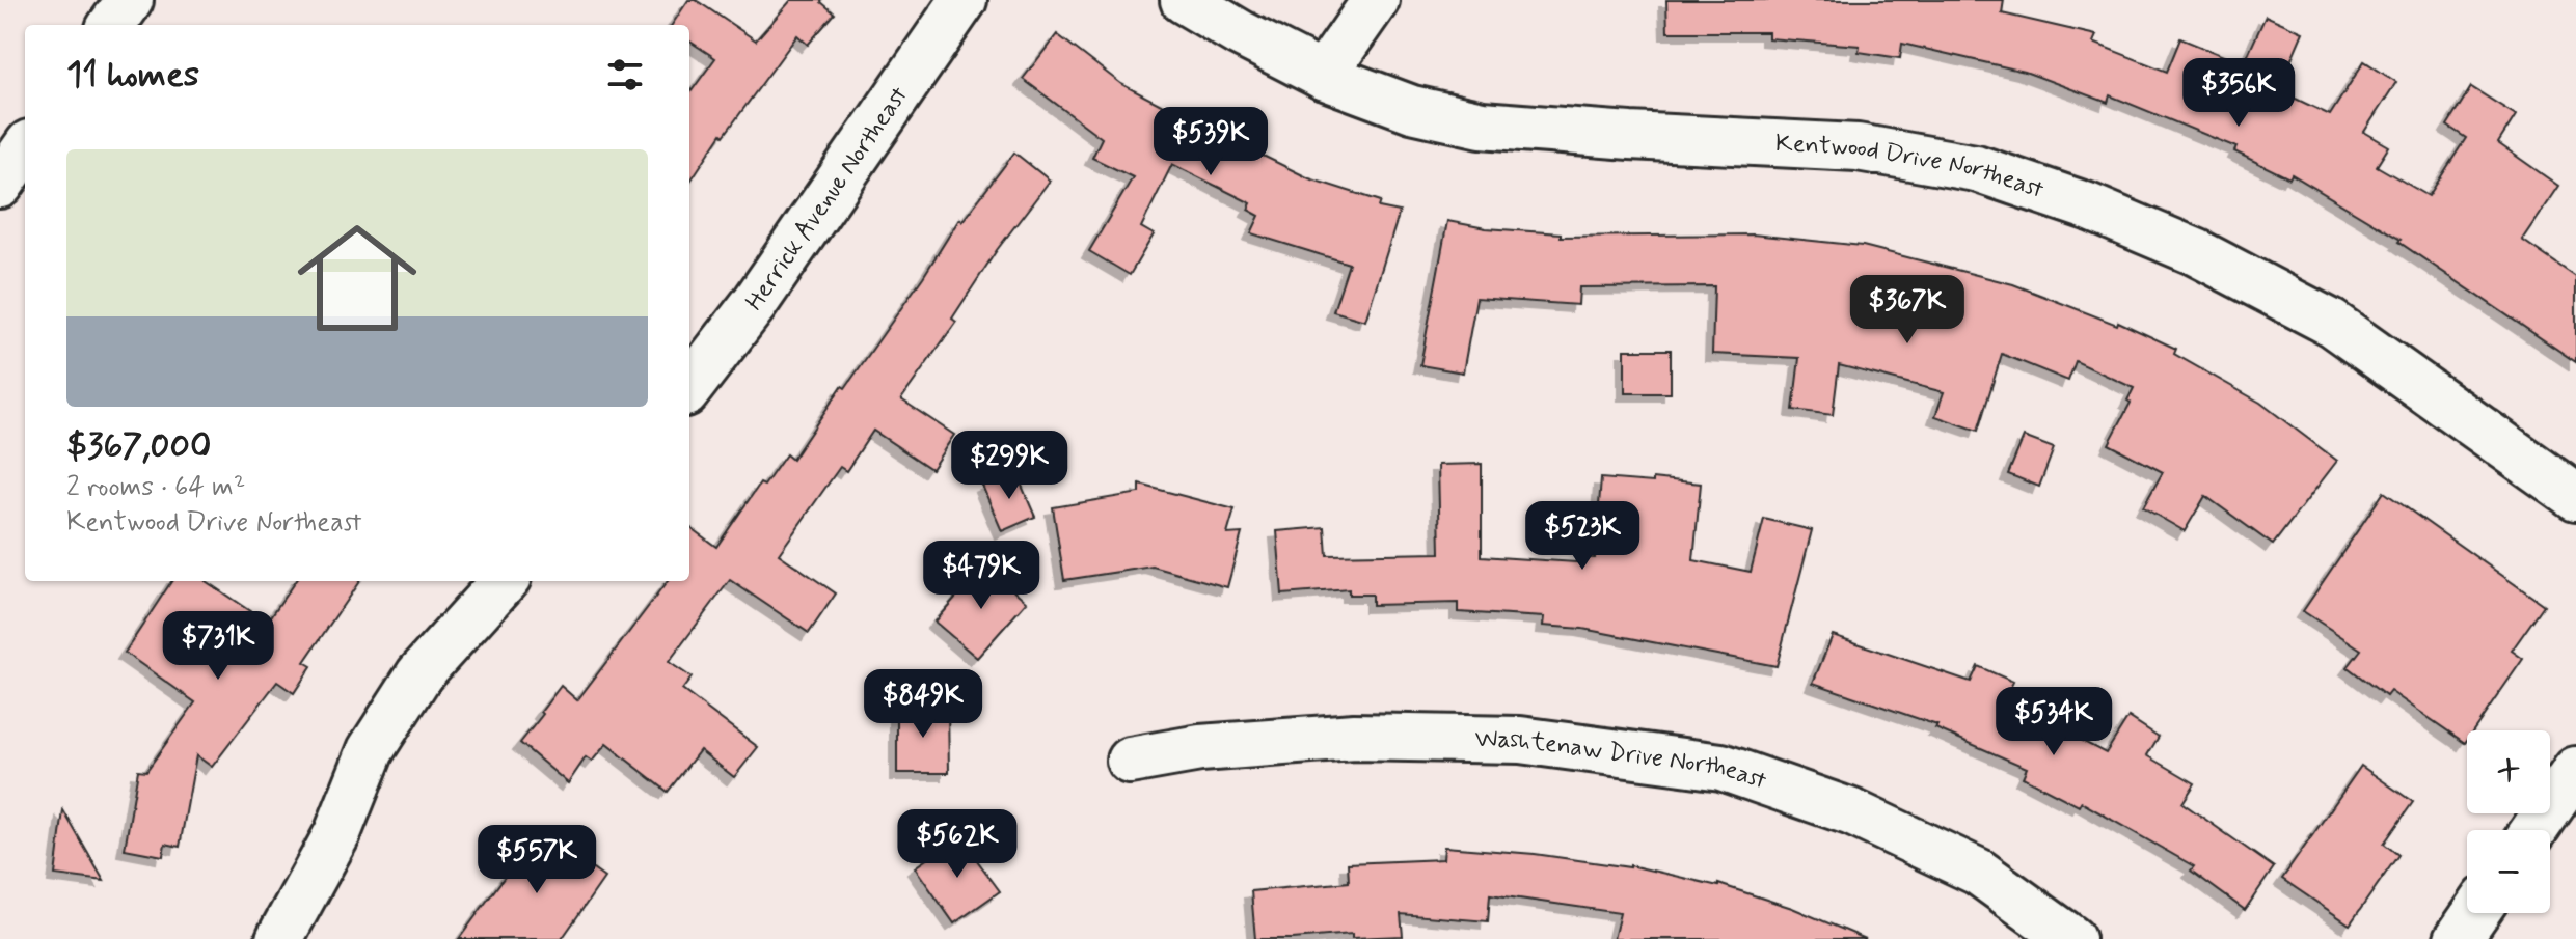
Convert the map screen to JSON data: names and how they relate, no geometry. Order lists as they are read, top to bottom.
{
  "streets": {
    "street": ["Kentwood Drive Northeast", "Herrick Avenue Northeast", "Washtenaw Drive Northeast"]
  },
  "page": {
    "heading": "11 homes",
    "price": [
      "$356K",
      "$539K",
      "$367K",
      "$299K",
      "$523K",
      "$479K",
      "$731K",
      "$849K",
      "$534K",
      "$562K",
      "$557K"
    ],
    "list": [
      {
        "name": "$367,000",
        "note": "2 rooms · 64 m² · Kentwood Drive Northeast"
      }
    ],
    "map_buttons": ["+", "−"]
  }
}
